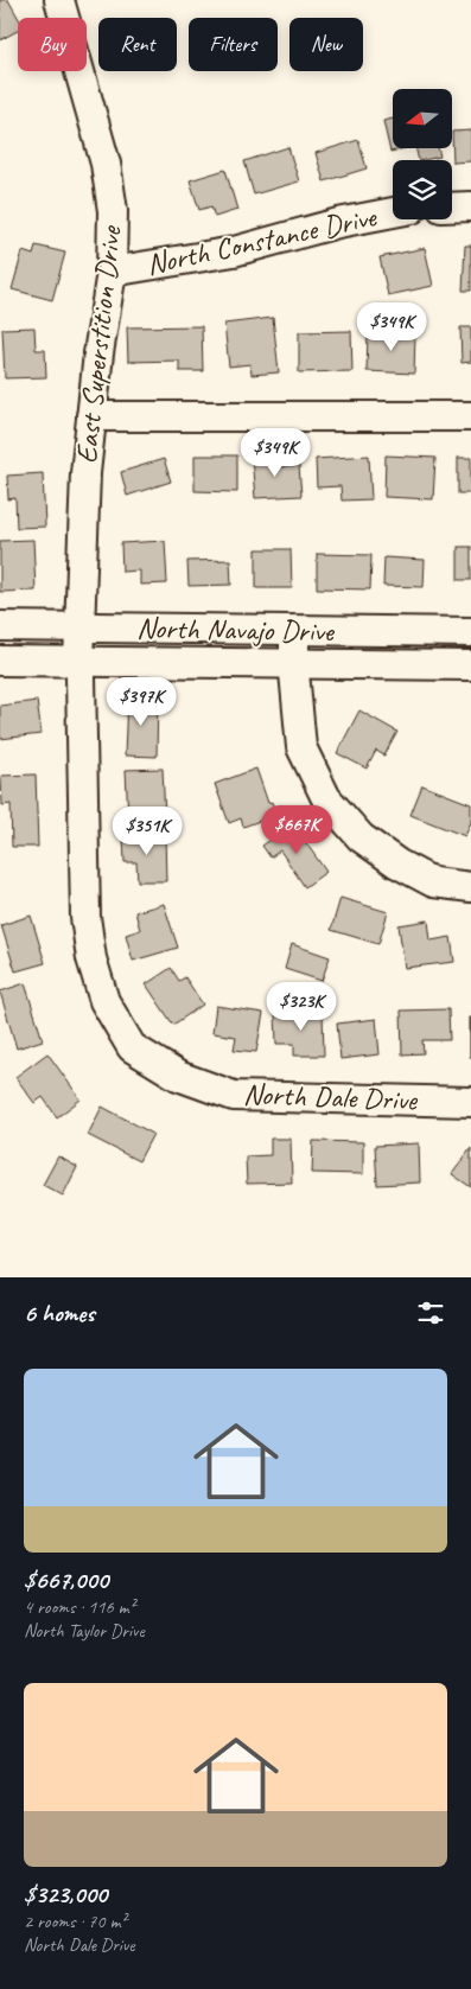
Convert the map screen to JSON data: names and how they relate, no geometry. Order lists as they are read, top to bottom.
{
  "streets": {
    "street": [
      "North Constance Drive",
      "East Superstition Drive",
      "North Navajo Drive",
      "North Dale Drive"
    ]
  },
  "crossings": [
    ["North Constance Drive", "East Superstition Drive"],
    ["East Superstition Drive", "North Navajo Drive"],
    ["East Superstition Drive", "North Dale Drive"],
    ["North Navajo Drive", "North Dale Drive"]
  ],
  "north": "left",
  "page": {
    "chip": [
      "Buy",
      "Rent",
      "Filters",
      "New"
    ],
    "price": [
      "$349K",
      "$349K",
      "$397K",
      "$667K",
      "$351K",
      "$323K"
    ],
    "heading": "6 homes",
    "list": [
      {
        "name": "$667,000",
        "note": "4 rooms · 116 m² · North Taylor Drive"
      },
      {
        "name": "$323,000",
        "note": "2 rooms · 70 m² · North Dale Drive"
      }
    ]
  }
}
